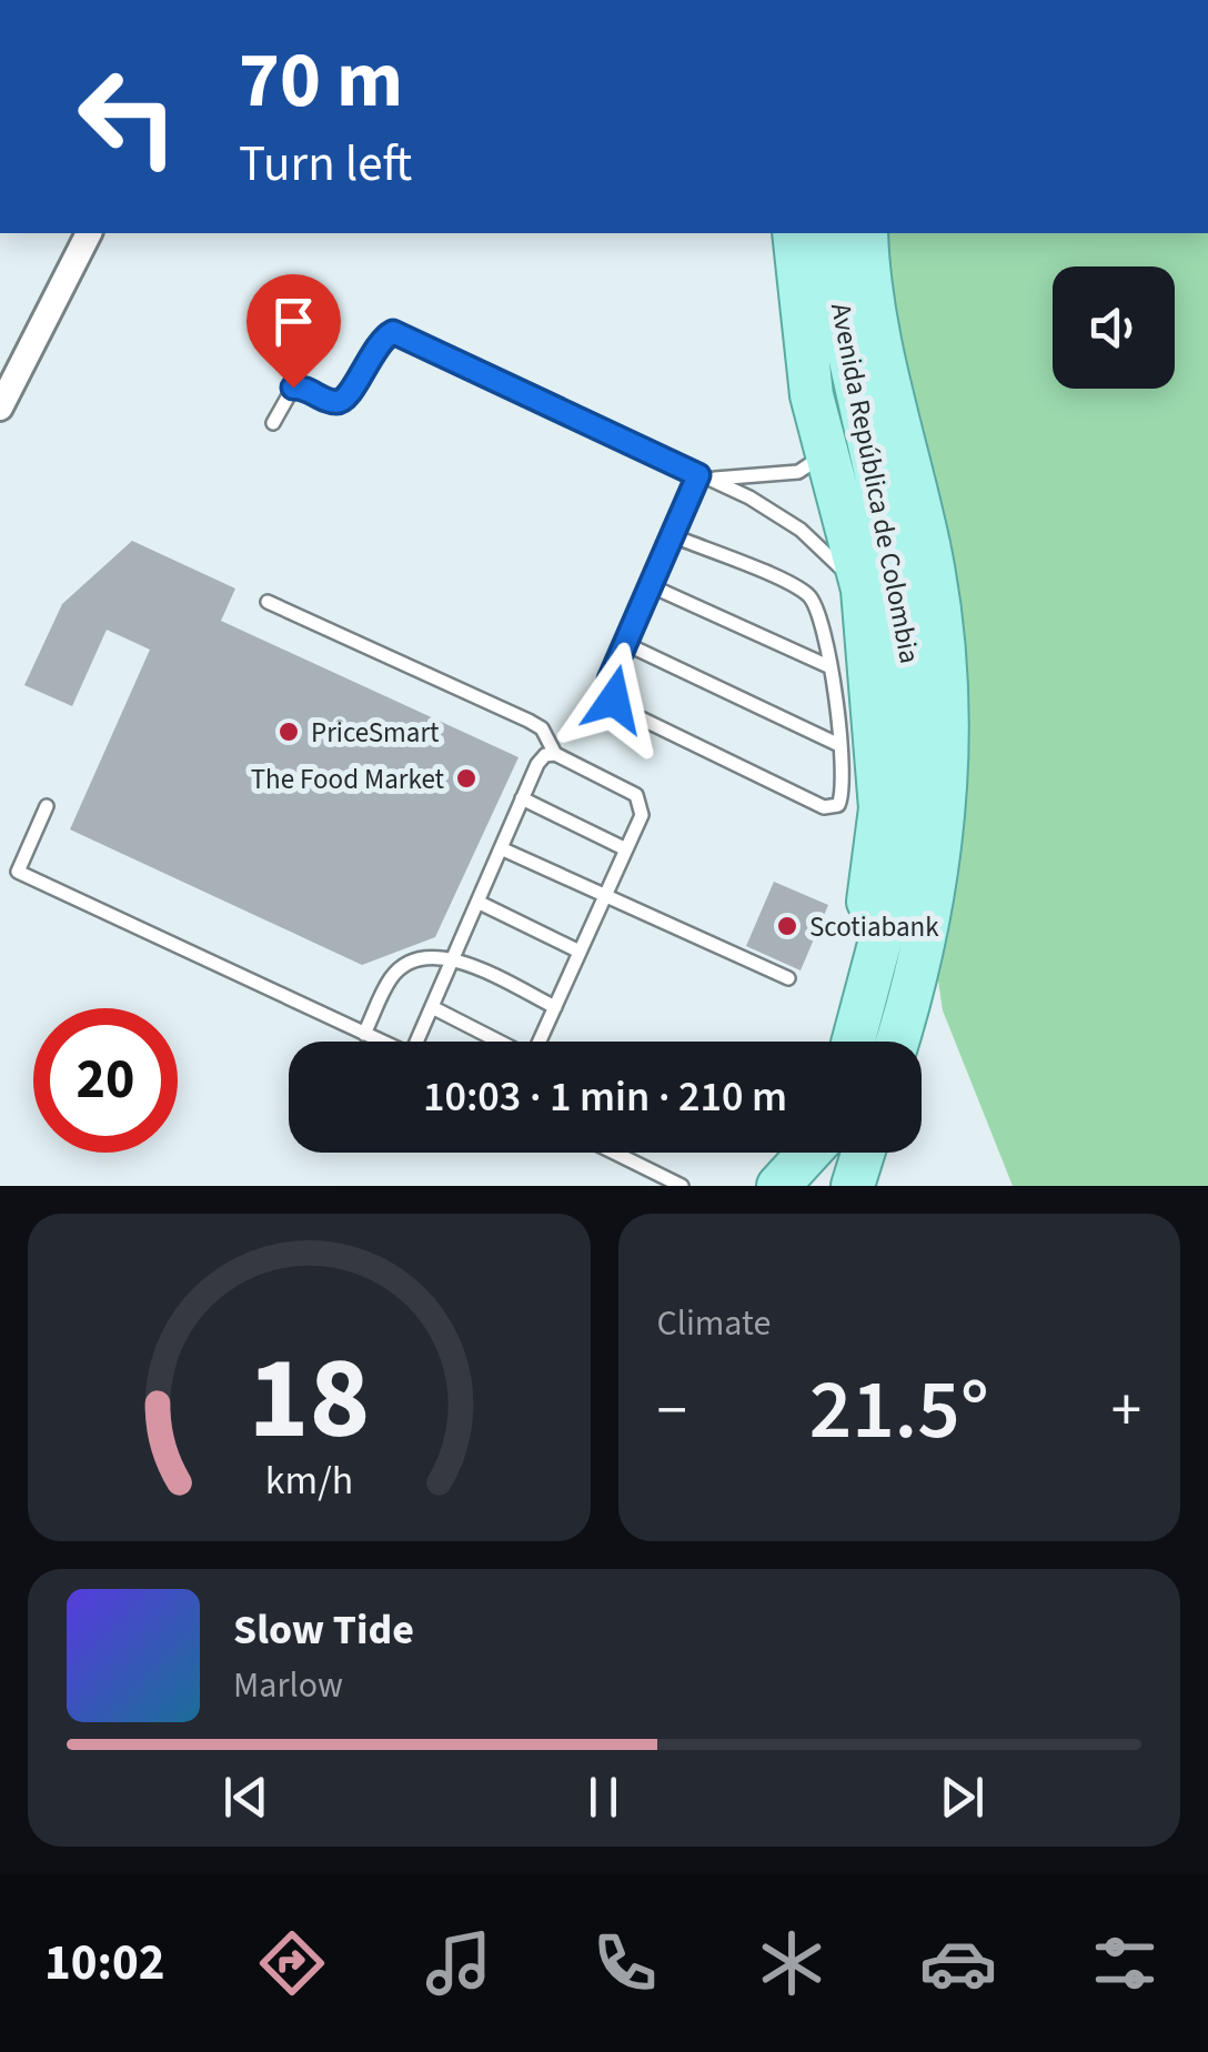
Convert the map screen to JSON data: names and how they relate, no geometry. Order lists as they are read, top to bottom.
{
  "streets": {
    "main road": ["Avenida República de Colombia"]
  },
  "places": ["PriceSmart", "The Food Market", "Scotiabank"],
  "page": {
    "turn": ["70 m", "Turn left"],
    "limit": "20",
    "trip": "10:03 · 1 min · 210 m",
    "tile": "Climate",
    "heat": ["−", "21.5°", "+"],
    "song": ["Slow Tide", "Marlow"],
    "tabs": "10:02",
    "gauge": ["18", "km/h"]
  }
}
